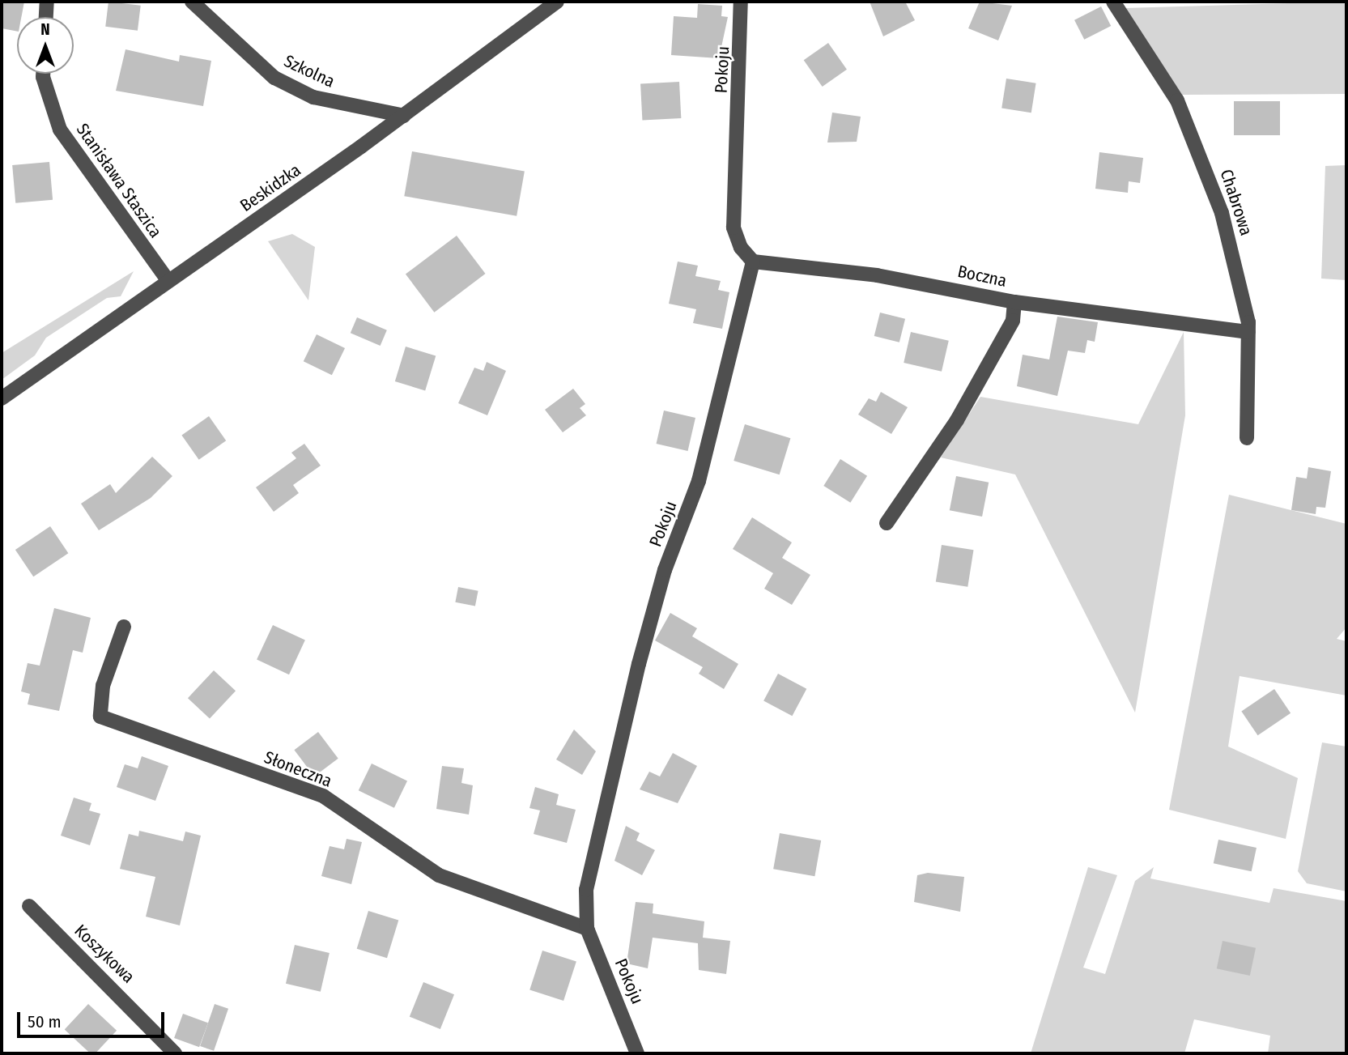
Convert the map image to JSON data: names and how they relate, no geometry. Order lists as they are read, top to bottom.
{
  "streets": {
    "street": [
      "Pokoju",
      "Szkolna",
      "Stanisława Staszica",
      "Beskidzka",
      "Chabrowa",
      "Boczna",
      "Słoneczna",
      "Koszykowa"
    ]
  },
  "crossings": [
    ["Pokoju", "Boczna"],
    ["Pokoju", "Słoneczna"],
    ["Szkolna", "Beskidzka"],
    ["Stanisława Staszica", "Beskidzka"]
  ],
  "scale_bar": "50 m",
  "north": "top"
}
